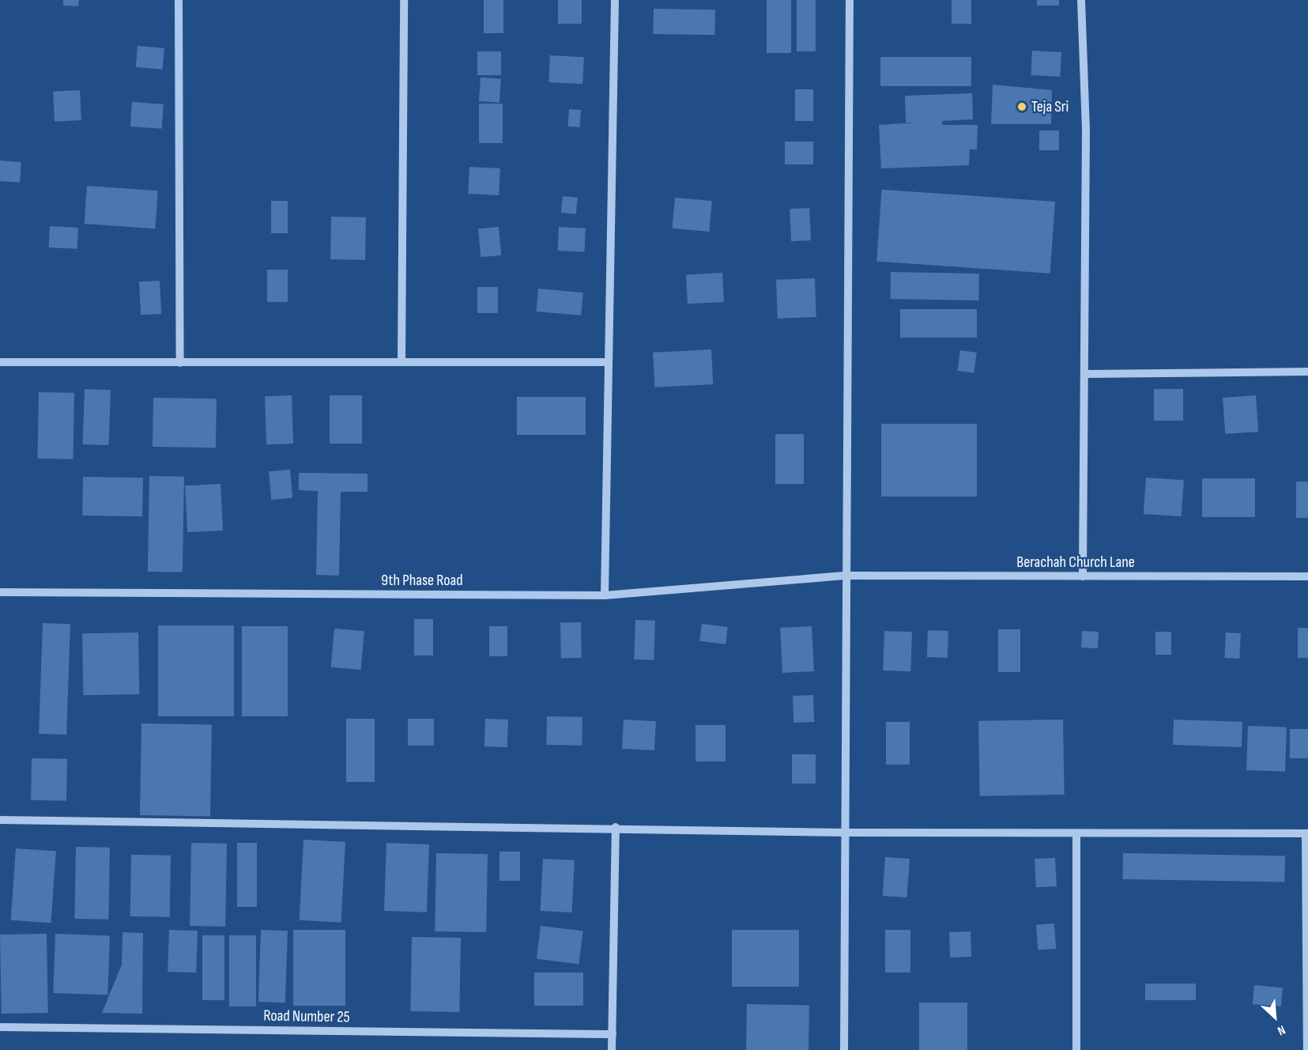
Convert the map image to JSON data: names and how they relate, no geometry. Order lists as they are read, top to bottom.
{
  "streets": {
    "street": ["Berachah Church Lane", "9th Phase Road", "Road Number 25"]
  },
  "crossings": [
    ["Berachah Church Lane", "9th Phase Road"]
  ],
  "places": ["Teja Sri"],
  "north": "bottom right"
}
